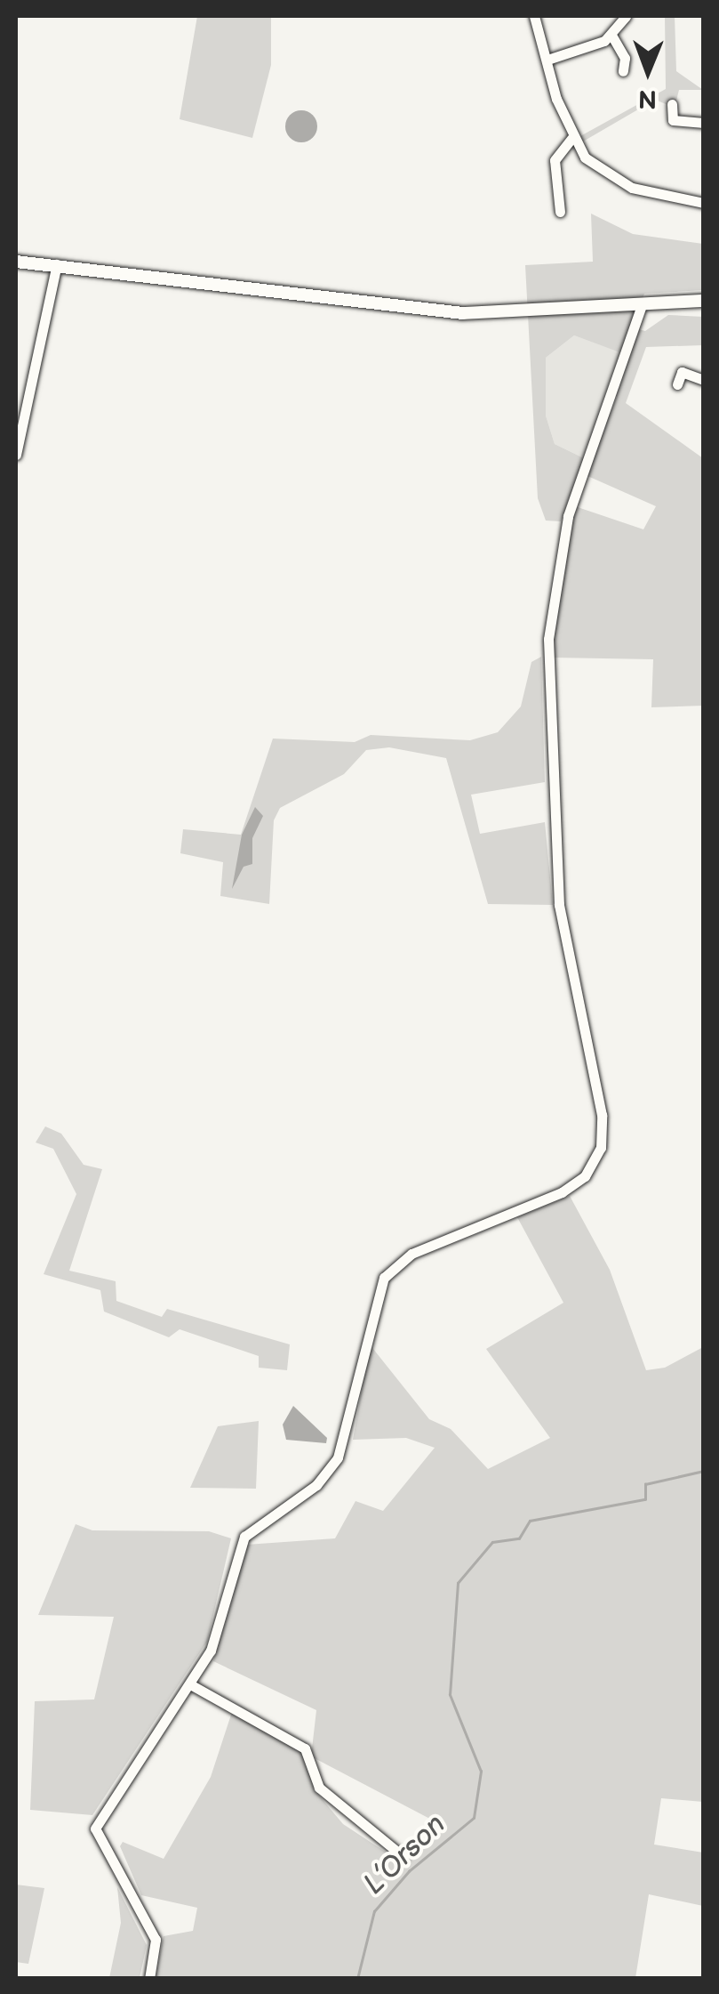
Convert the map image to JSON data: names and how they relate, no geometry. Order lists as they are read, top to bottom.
{
  "water": ["L’Orson"],
  "north": "bottom"
}
